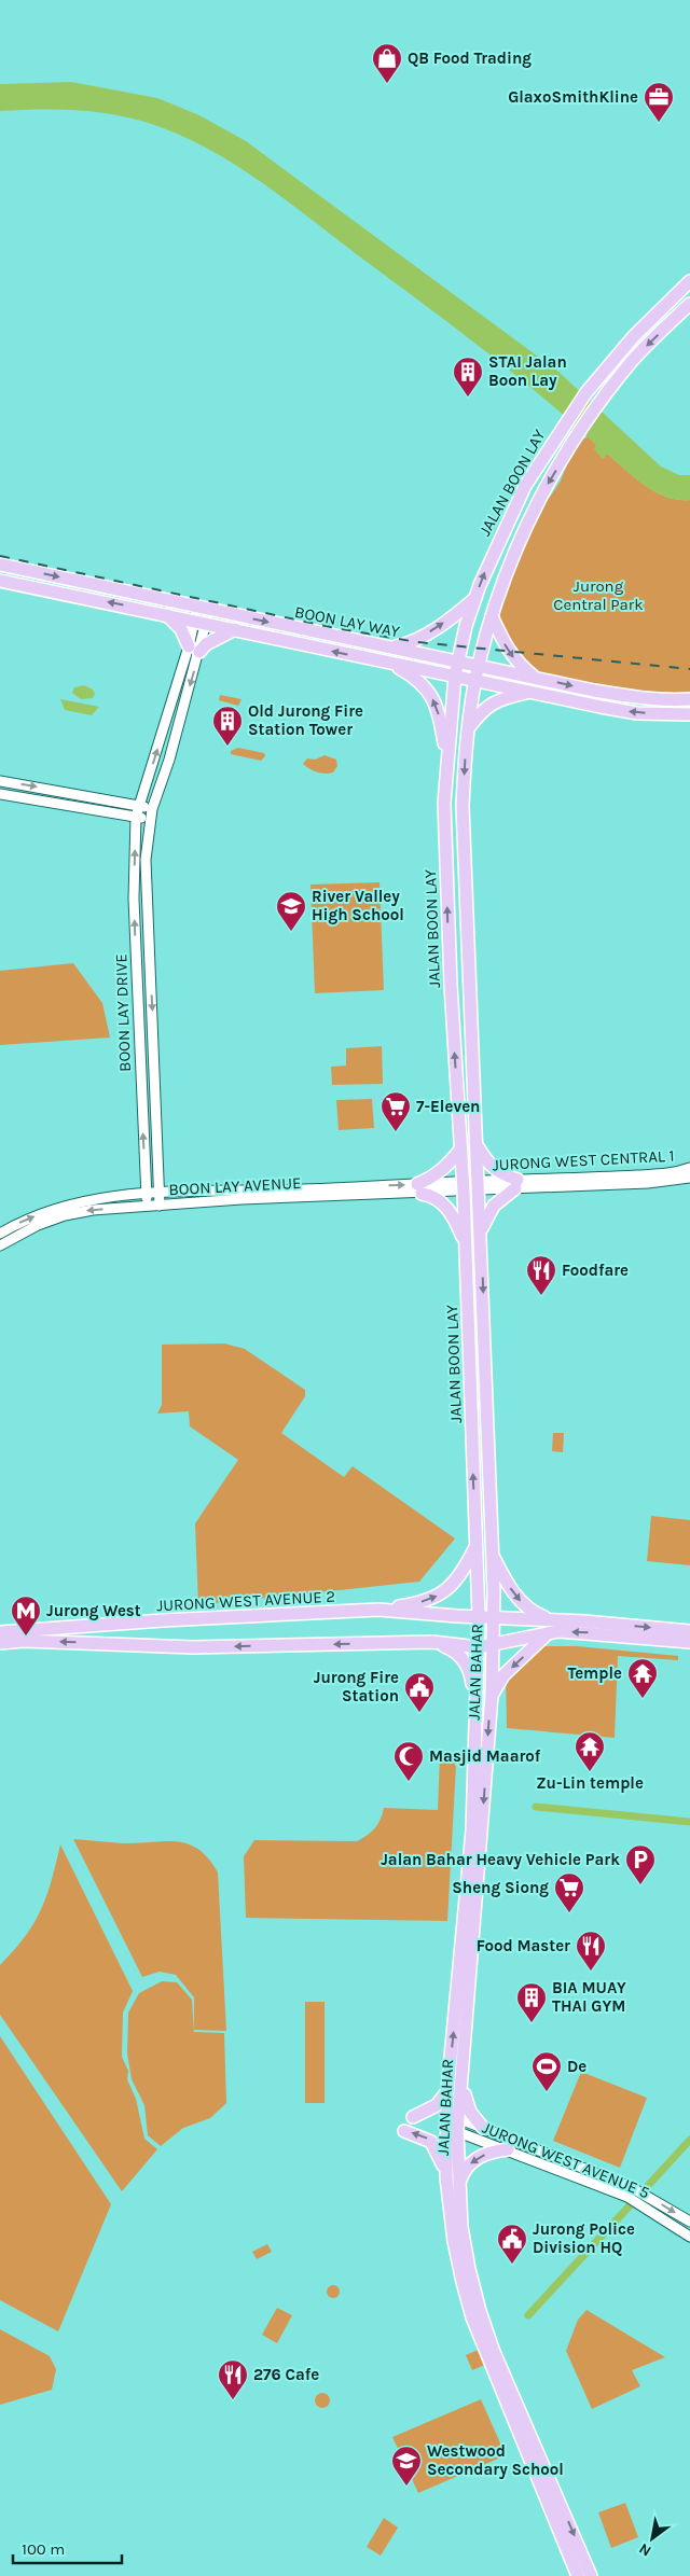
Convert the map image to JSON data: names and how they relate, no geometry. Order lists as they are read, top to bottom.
{
  "streets": {
    "main road": [
      "JALAN BOON LAY",
      "BOON LAY WAY",
      "JURONG WEST AVENUE 2",
      "JALAN BAHAR"
    ],
    "street": [
      "BOON LAY DRIVE",
      "JURONG WEST CENTRAL 1",
      "BOON LAY AVENUE",
      "JURONG WEST AVENUE 5"
    ]
  },
  "crossings": [
    ["JALAN BOON LAY", "BOON LAY WAY"],
    ["JALAN BOON LAY", "JURONG WEST CENTRAL 1"],
    ["JALAN BOON LAY", "BOON LAY AVENUE"],
    ["JALAN BOON LAY", "JURONG WEST AVENUE 2"],
    ["JALAN BOON LAY", "JALAN BAHAR"],
    ["BOON LAY WAY", "BOON LAY DRIVE"],
    ["BOON LAY DRIVE", "BOON LAY AVENUE"],
    ["JURONG WEST CENTRAL 1", "BOON LAY AVENUE"],
    ["JURONG WEST AVENUE 2", "JALAN BAHAR"],
    ["JALAN BAHAR", "JURONG WEST AVENUE 5"]
  ],
  "parks": ["Jurong Central Park"],
  "places": {
    "shop": ["QB Food Trading"],
    "office": ["GlaxoSmithKline"],
    "building": ["STAI Jalan Boon Lay", "Old Jurong Fire Station Tower", "BIA MUAY THAI GYM"],
    "school or university": ["River Valley High School", "Westwood Secondary School"],
    "supermarket": ["7-Eleven", "Sheng Siong"],
    "restaurant": ["Foodfare", "Food Master", "276 Cafe"],
    "metro station": ["Jurong West"],
    "temple": ["Temple", "Zu-Lin temple"],
    "public building": ["Jurong Fire Station", "Jurong Police Division HQ"],
    "mosque": ["Masjid Maarof"],
    "parking": ["Jalan Bahar Heavy Vehicle Park"],
    "sports": ["De"]
  },
  "scale_bar": "100 m",
  "north": "bottom left"
}
